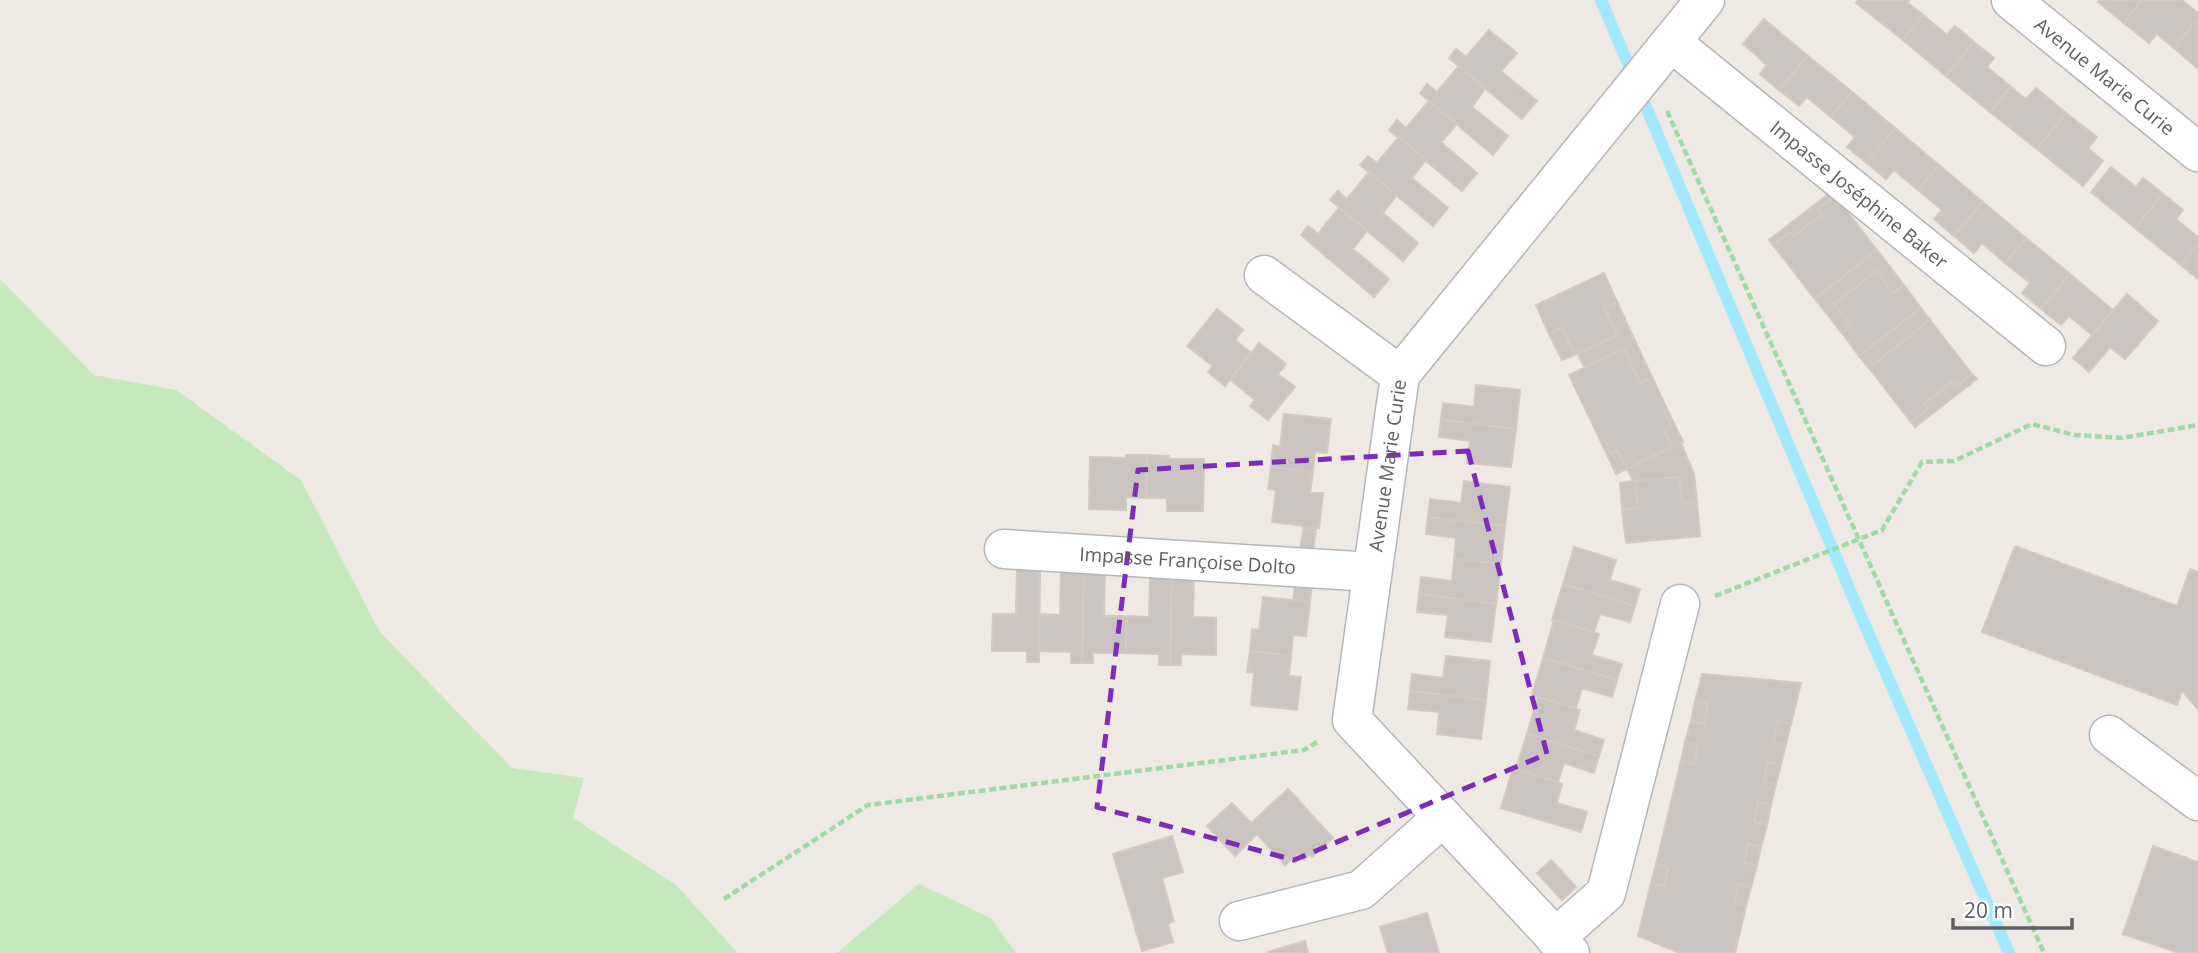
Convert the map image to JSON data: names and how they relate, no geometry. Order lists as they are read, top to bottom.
{
  "streets": {
    "street": ["Avenue Marie Curie", "Impasse Joséphine Baker", "Impasse Françoise Dolto"]
  },
  "crossings": [
    ["Avenue Marie Curie", "Impasse Joséphine Baker"],
    ["Avenue Marie Curie", "Impasse Françoise Dolto"]
  ],
  "scale_bar": "20 m"
}
